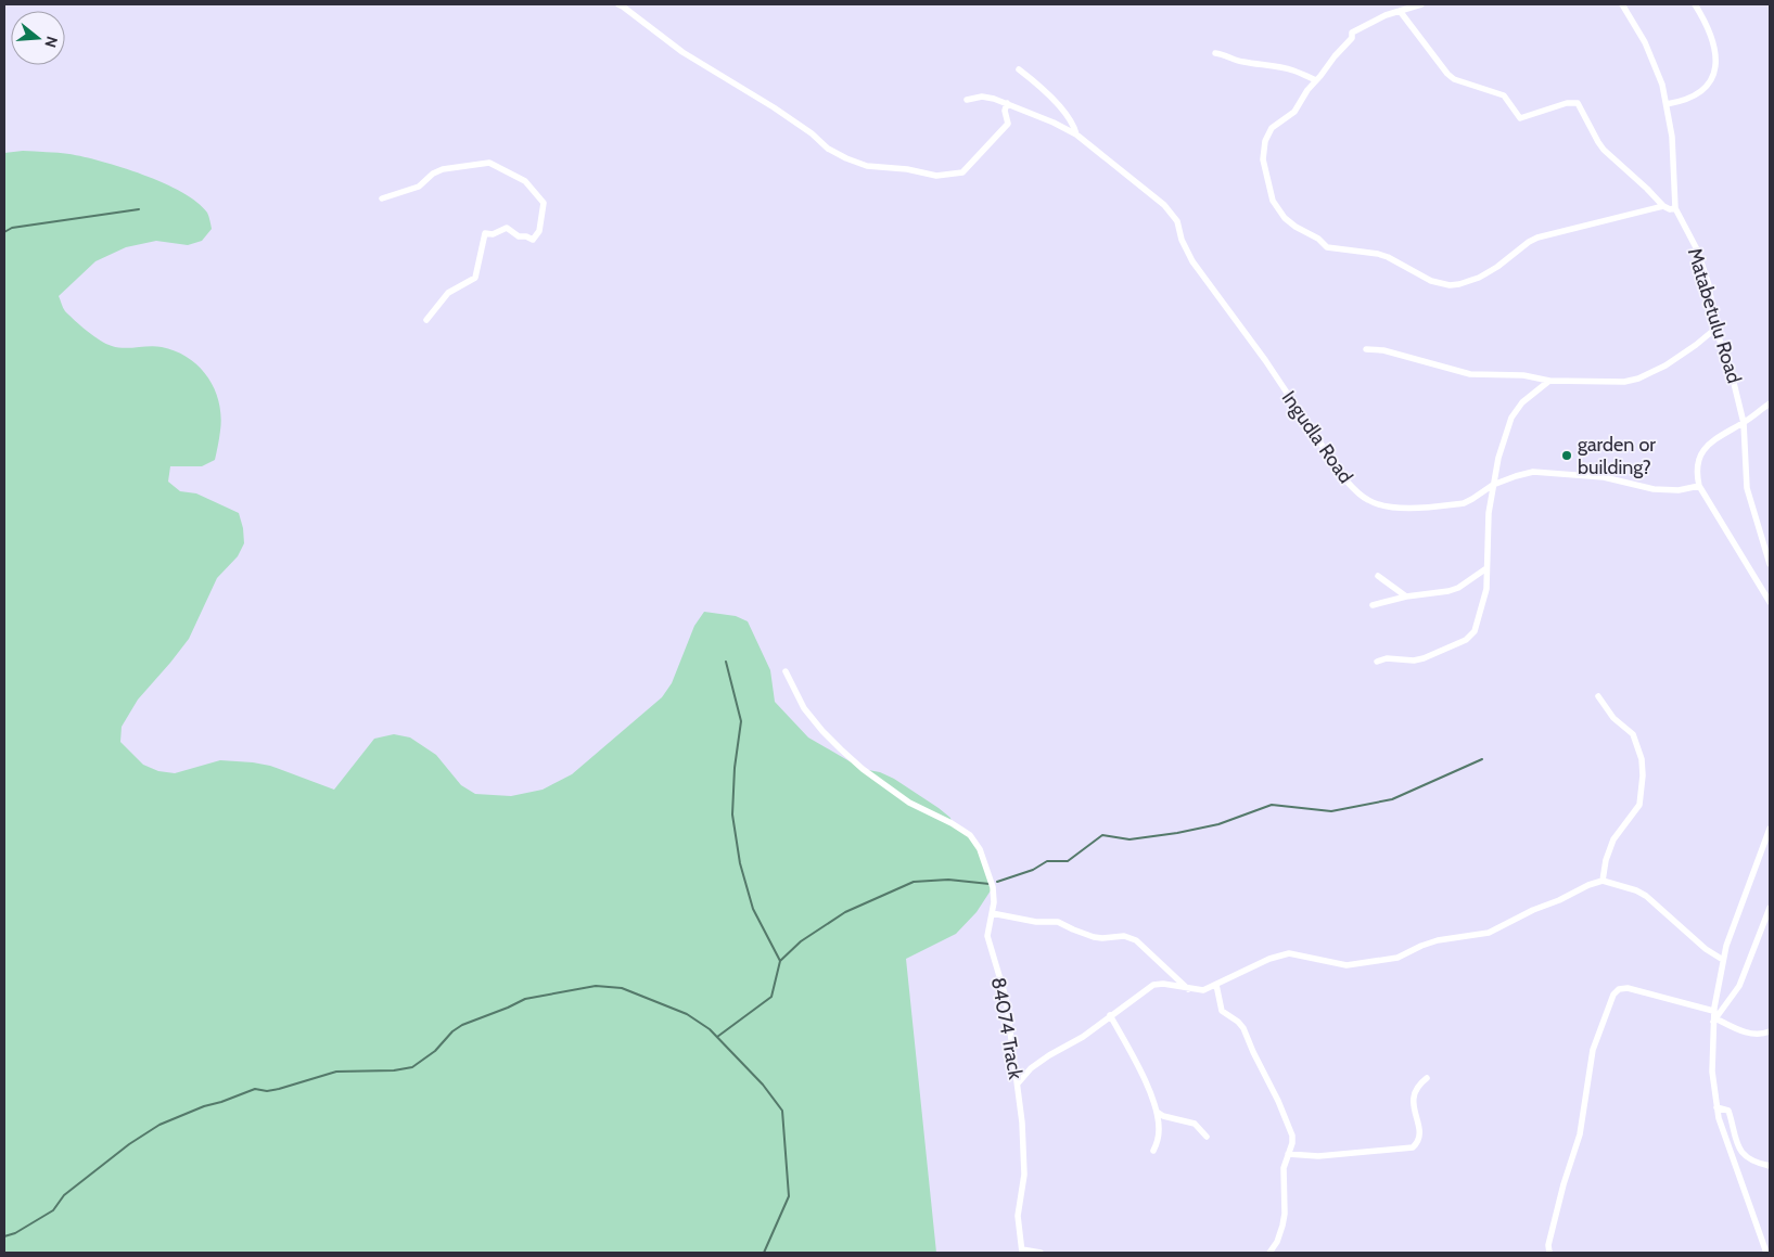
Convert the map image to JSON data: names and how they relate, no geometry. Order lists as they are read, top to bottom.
{
  "streets": {
    "street": ["Matabetulu Road", "Ingudla Road", "84074 Track"]
  },
  "places": ["garden or building?"],
  "north": "right"
}
